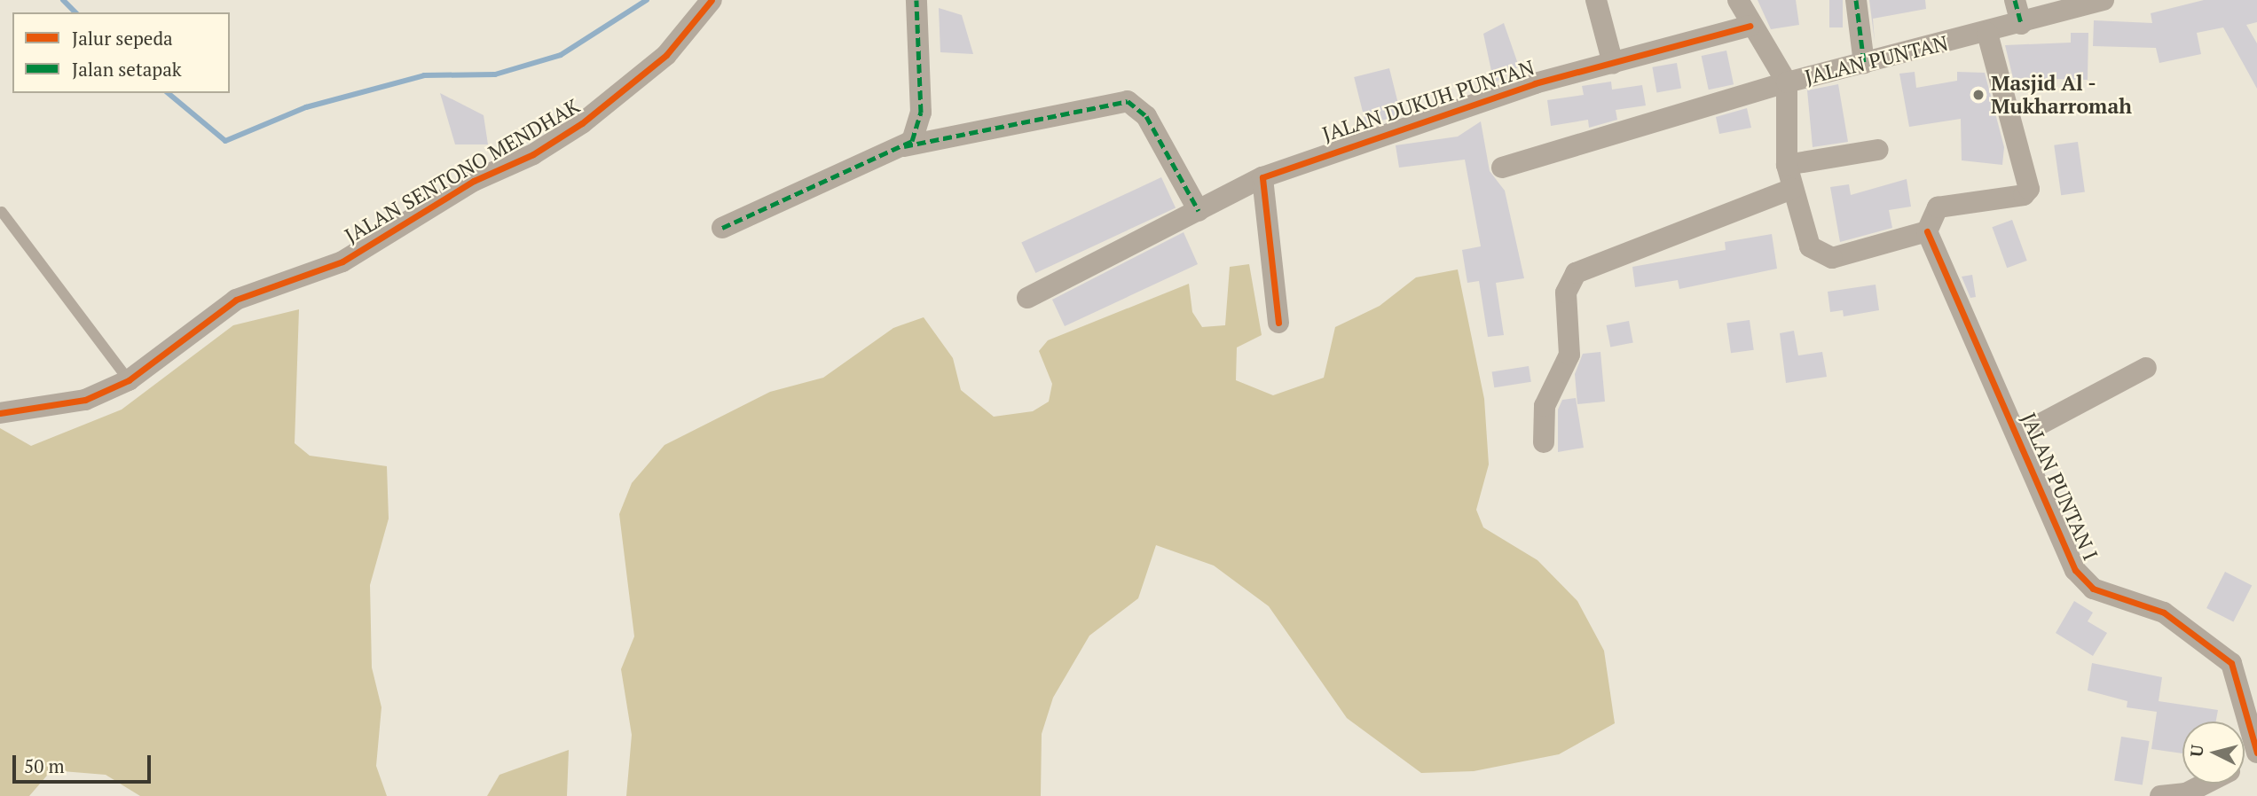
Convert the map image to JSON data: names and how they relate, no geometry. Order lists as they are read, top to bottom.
{
  "streets": {
    "street": [
      "JALAN PUNTAN",
      "JALAN DUKUH PUNTAN",
      "JALAN SENTONO MENDHAK",
      "JALAN PUNTAN I"
    ]
  },
  "crossings": [
    ["JALAN PUNTAN", "JALAN PUNTAN I"]
  ],
  "places": ["Masjid Al - Mukharromah"],
  "legend": ["Jalur sepeda", "Jalan setapak"],
  "scale_bar": "50 m",
  "north": "left"
}
